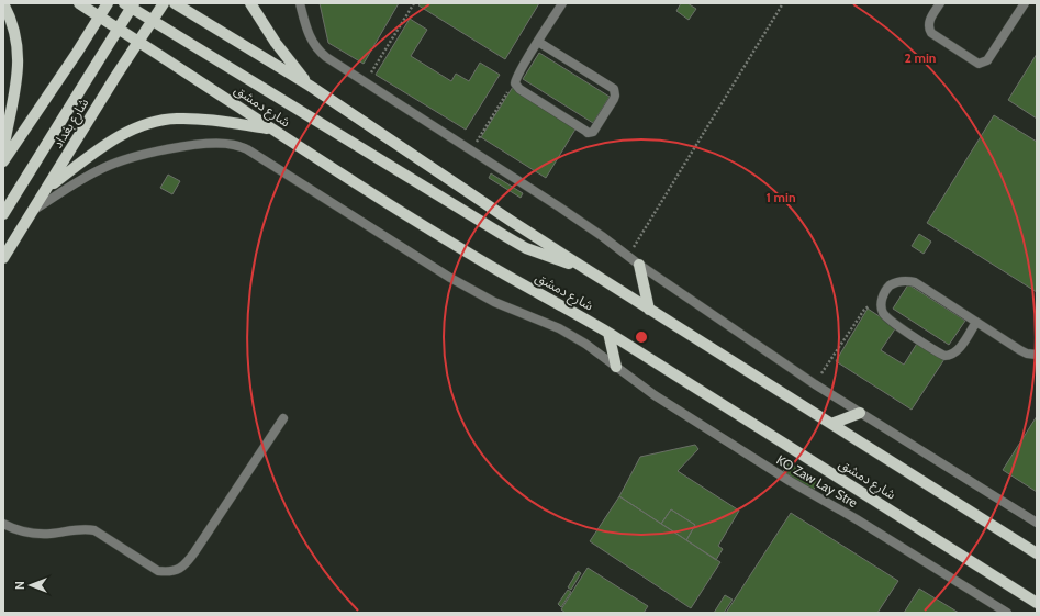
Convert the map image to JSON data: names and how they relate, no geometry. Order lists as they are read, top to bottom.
{
  "streets": {
    "main road": ["شارع دمشق", "شارع بغداد"],
    "street": ["KO Zaw Lay Stre"]
  },
  "crossings": [
    ["شارع دمشق", "شارع بغداد"],
    ["شارع بغداد", "KO Zaw Lay Stre"]
  ],
  "north": "left",
  "rings": ["2 min", "1 min"]
}
